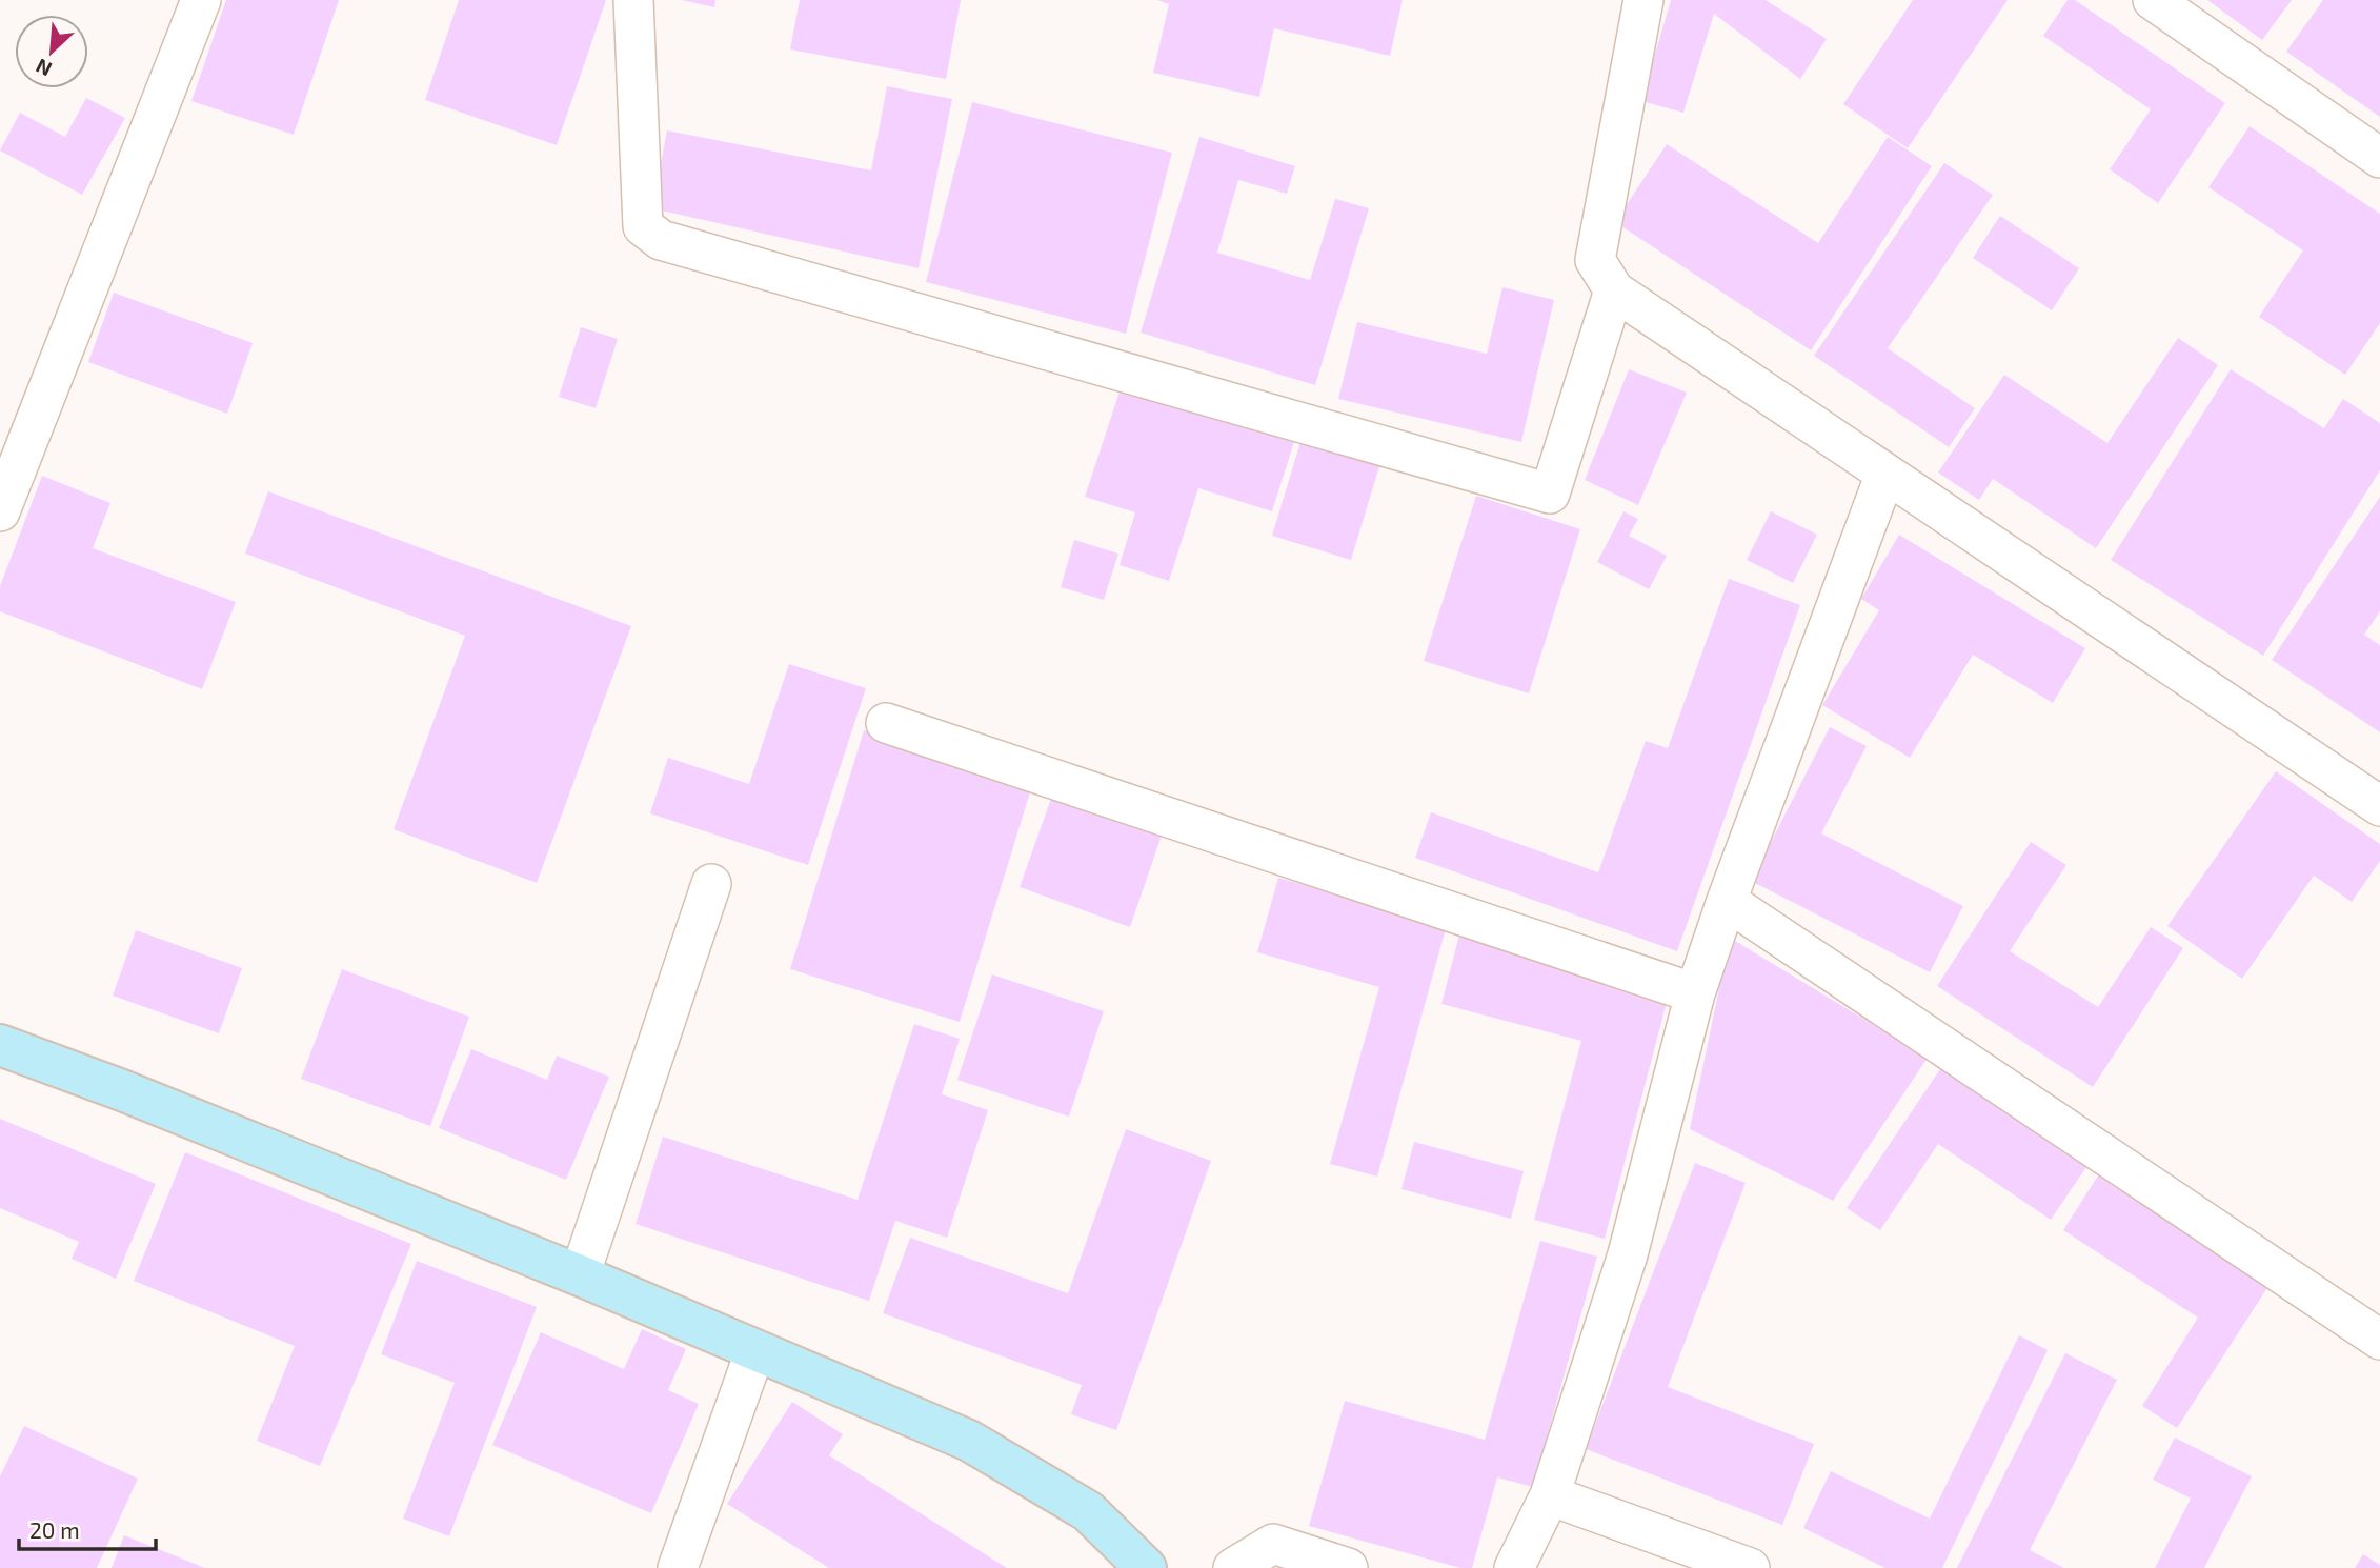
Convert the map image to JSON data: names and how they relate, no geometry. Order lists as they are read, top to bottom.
{
  "scale_bar": "20 m",
  "north": "bottom left"
}
